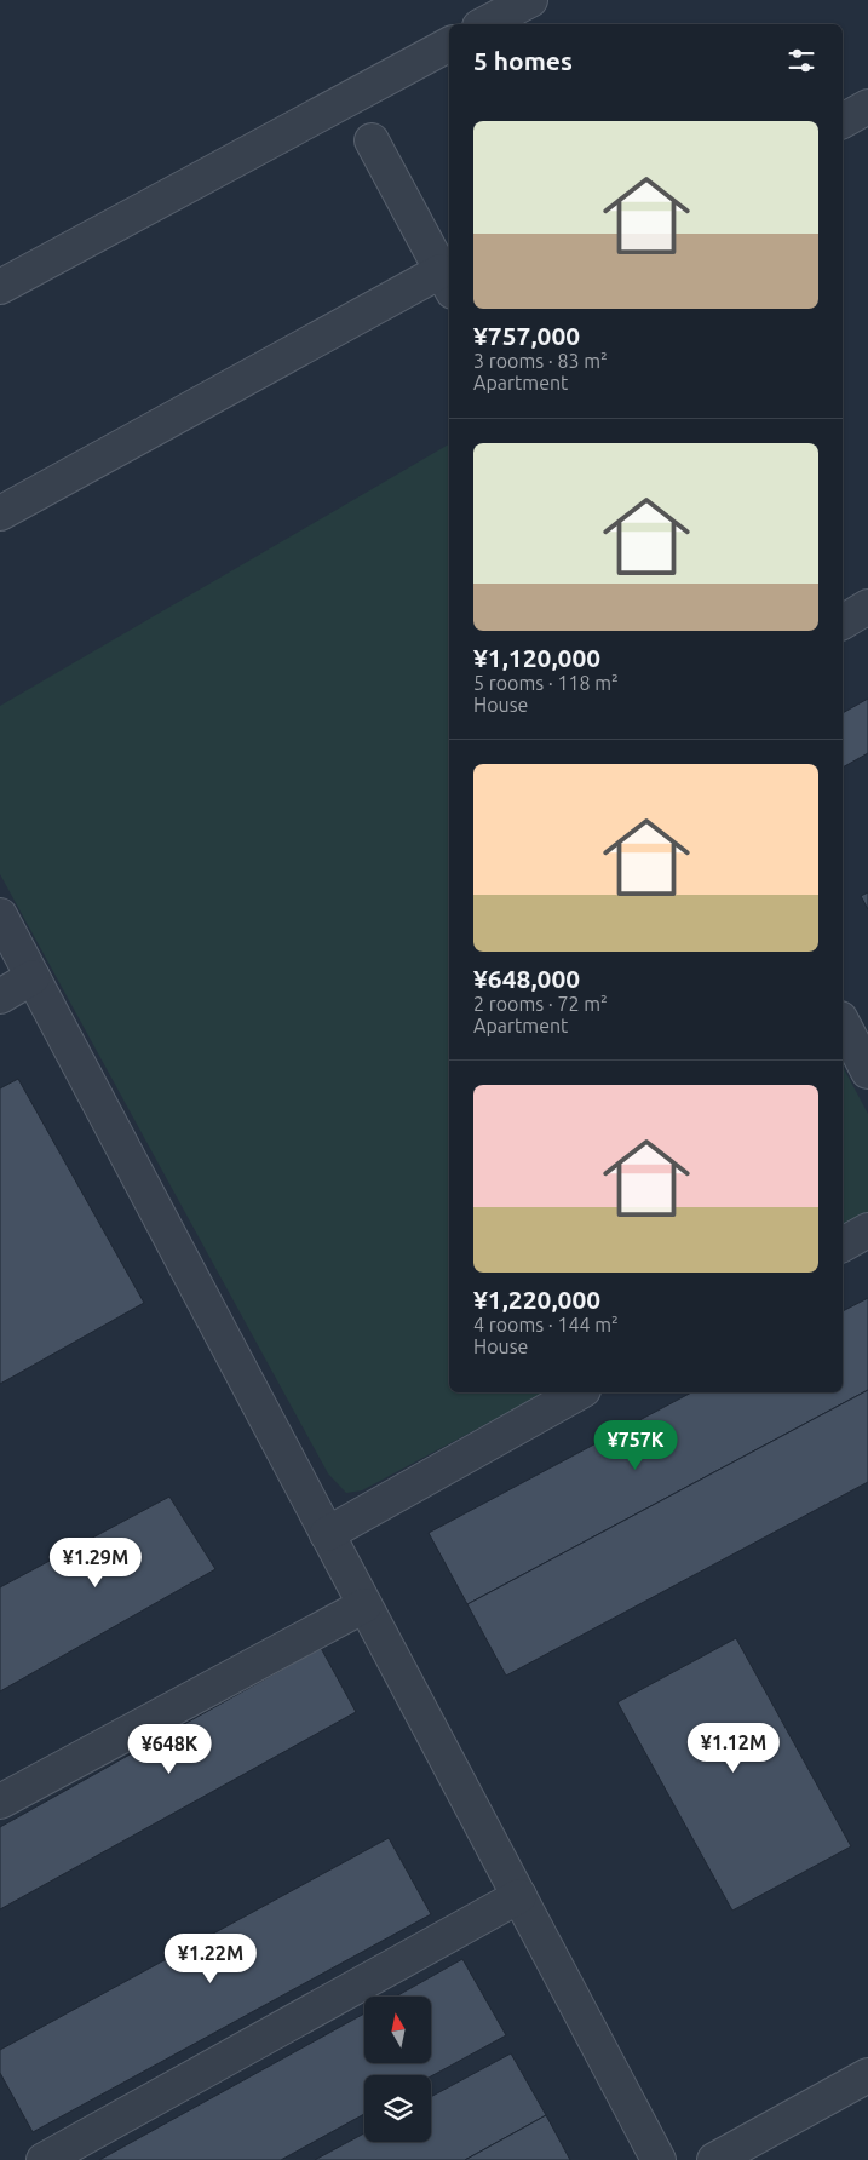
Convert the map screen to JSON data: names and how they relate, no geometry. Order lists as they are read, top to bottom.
{
  "north": "top",
  "page": {
    "heading": "5 homes",
    "list": [
      {
        "name": "¥757,000",
        "note": "3 rooms · 83 m² · Apartment"
      },
      {
        "name": "¥1,120,000",
        "note": "5 rooms · 118 m² · House"
      },
      {
        "name": "¥648,000",
        "note": "2 rooms · 72 m² · Apartment"
      },
      {
        "name": "¥1,220,000",
        "note": "4 rooms · 144 m² · House"
      }
    ],
    "price": [
      "¥757K",
      "¥1.29M",
      "¥1.12M",
      "¥648K",
      "¥1.22M"
    ]
  }
}
